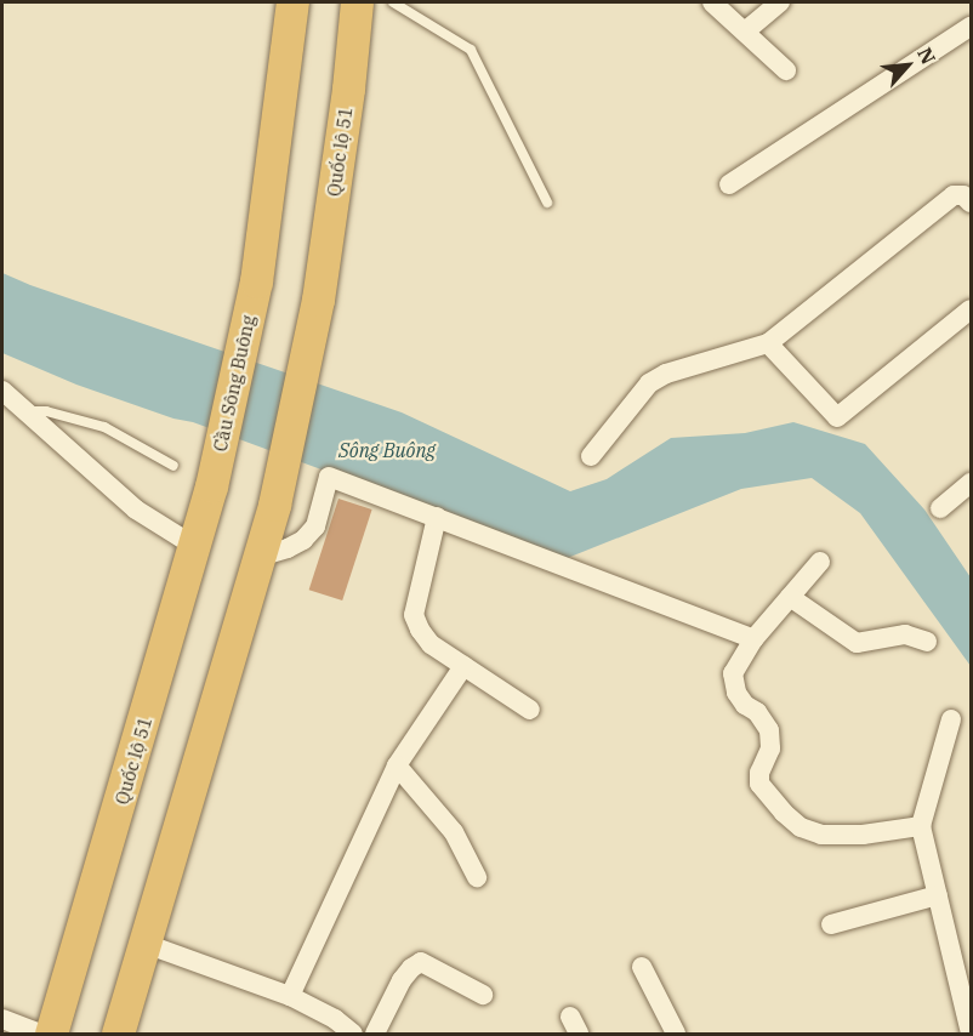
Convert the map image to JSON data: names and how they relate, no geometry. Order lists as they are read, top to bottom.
{
  "streets": {
    "highway": ["Quốc lộ 51", "Cầu Sông Buông"]
  },
  "crossings": [
    ["Quốc lộ 51", "Cầu Sông Buông"]
  ],
  "water": ["Sông Buông"],
  "north": "top right"
}
